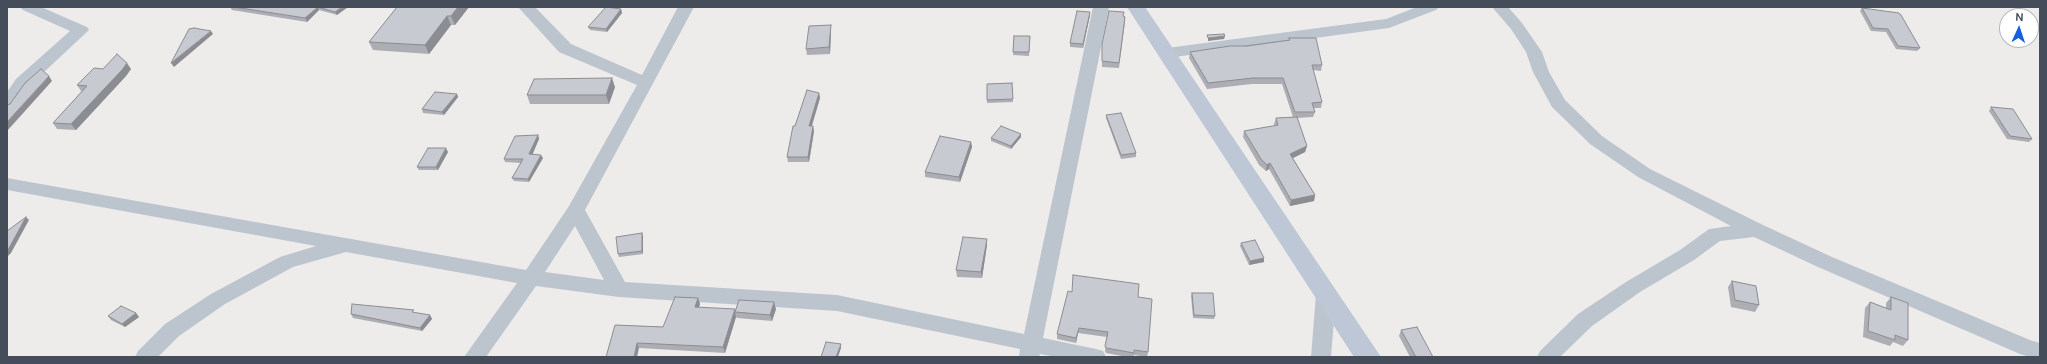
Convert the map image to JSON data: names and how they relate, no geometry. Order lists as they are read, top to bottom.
{
  "north": "top"
}
